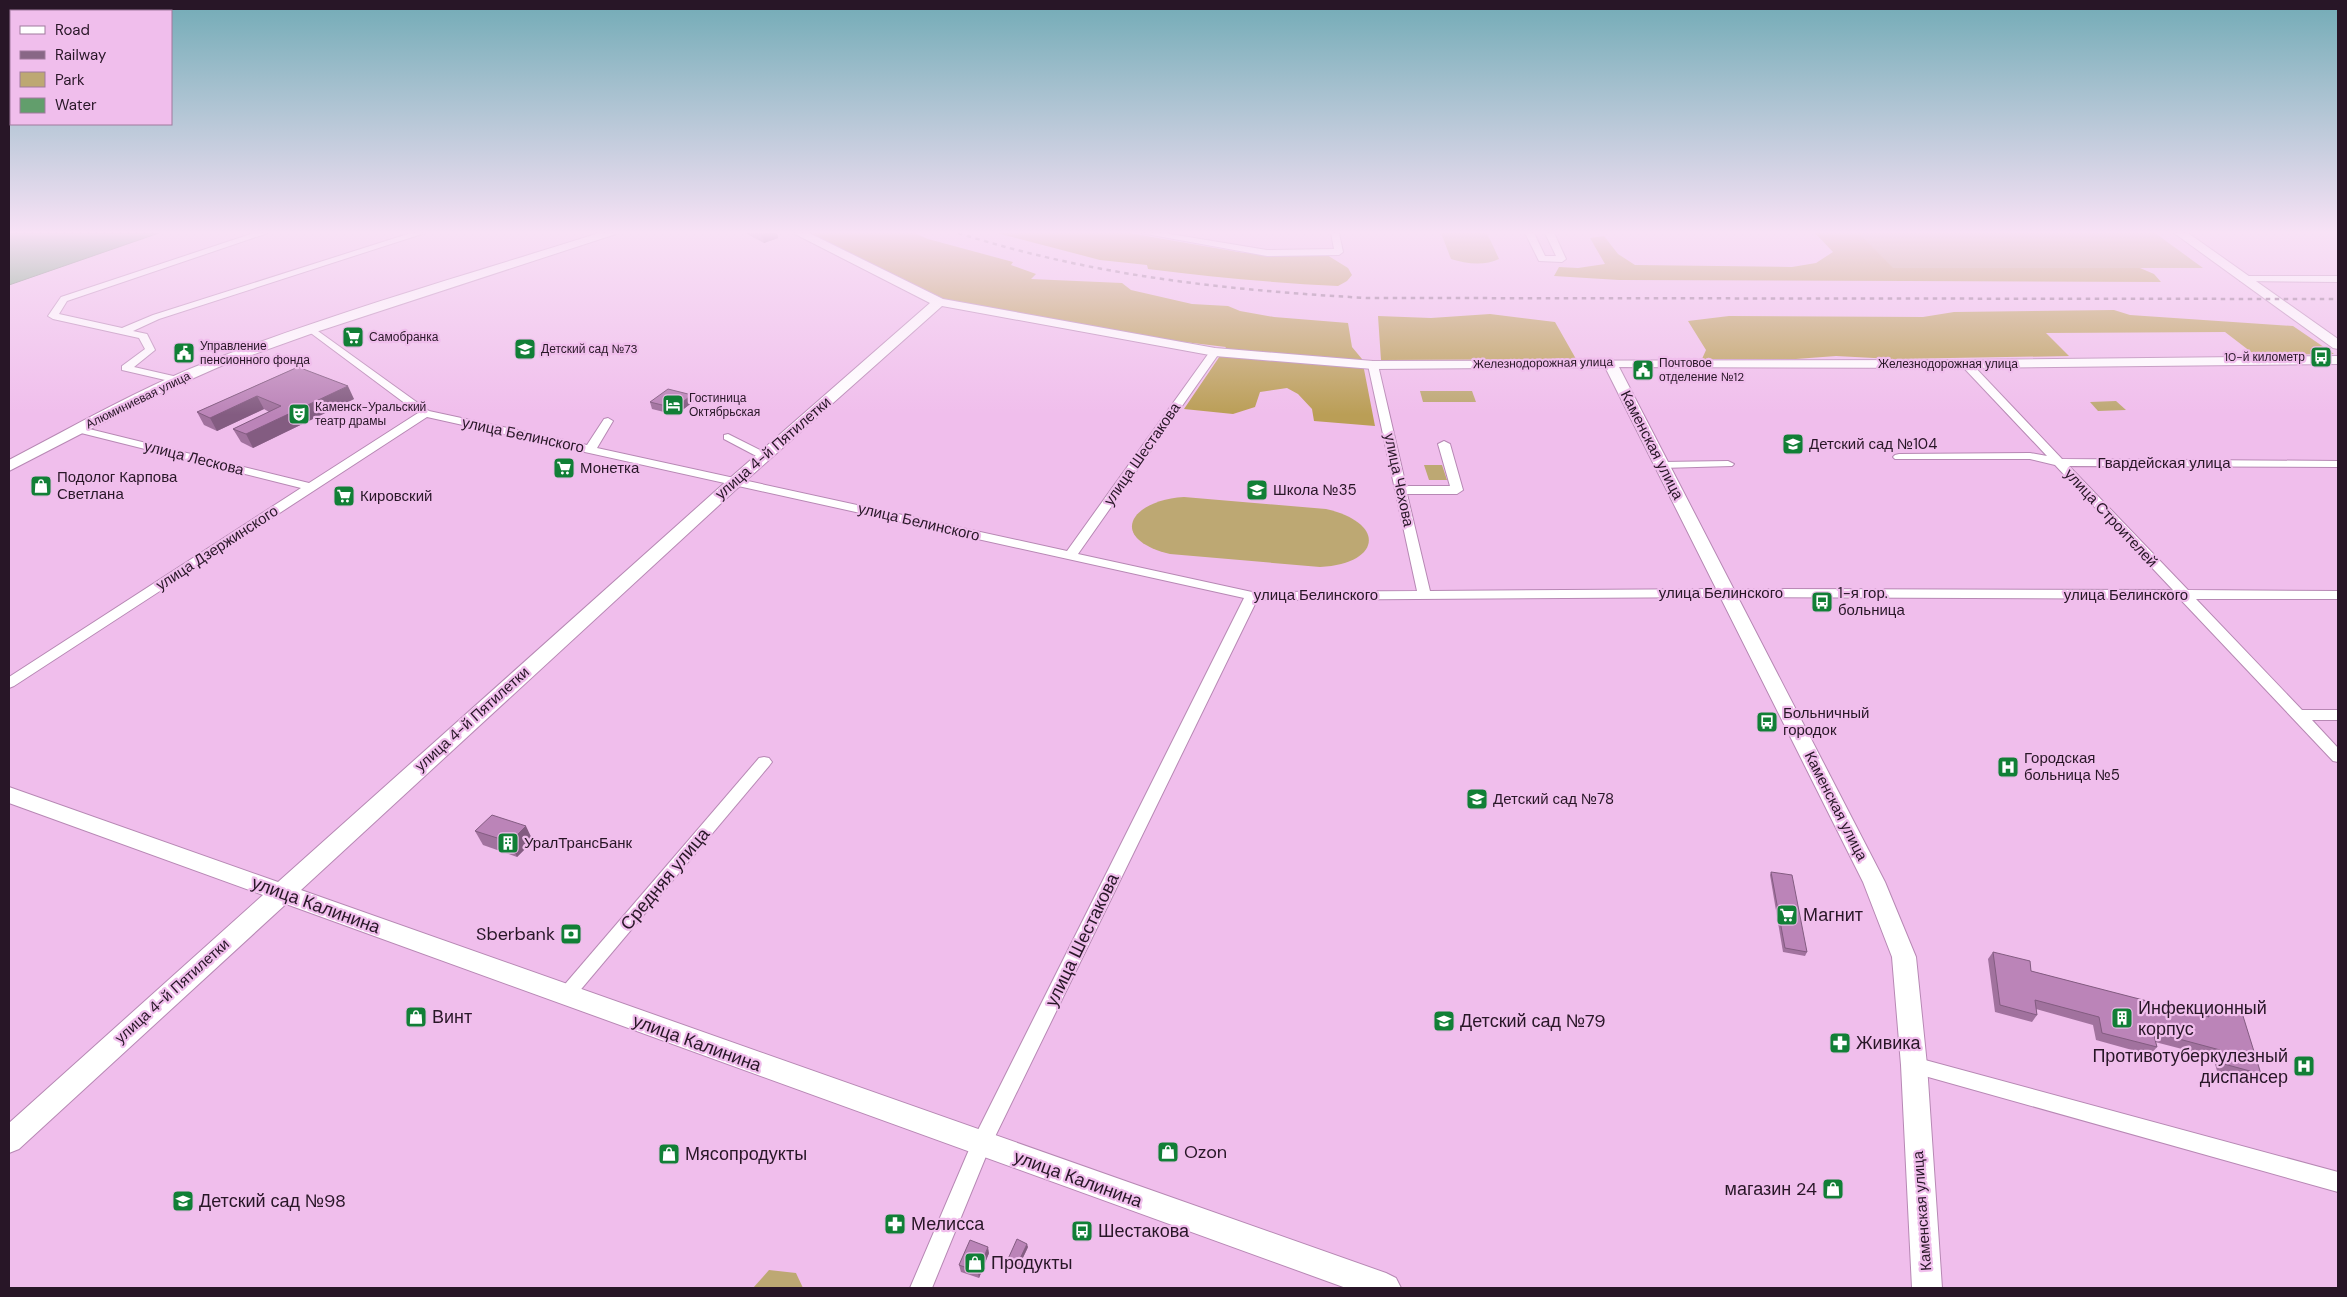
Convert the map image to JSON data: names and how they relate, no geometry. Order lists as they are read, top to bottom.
{
  "streets": {
    "street": [
      "Железнодорожная улица",
      "Алюминиевая улица",
      "улица Белинского",
      "Каменская улица",
      "улица 4-й Пятилетки",
      "улица Шестакова",
      "улица Лескова",
      "Гвардейская улица",
      "улица Чехова",
      "улица Строителей",
      "улица Дзержинского",
      "Средняя улица",
      "улица Калинина"
    ]
  },
  "crossings": [
    ["Железнодорожная улица", "Каменская улица"],
    ["Железнодорожная улица", "улица 4-й Пятилетки"],
    ["Железнодорожная улица", "улица Шестакова"],
    ["Железнодорожная улица", "улица Чехова"],
    ["Железнодорожная улица", "улица Строителей"],
    ["Алюминиевая улица", "улица Белинского"],
    ["Алюминиевая улица", "улица Лескова"],
    ["улица Белинского", "Каменская улица"],
    ["улица Белинского", "улица 4-й Пятилетки"],
    ["улица Белинского", "улица Шестакова"],
    ["улица Белинского", "улица Чехова"],
    ["улица Белинского", "улица Строителей"],
    ["улица Белинского", "улица Дзержинского"],
    ["улица 4-й Пятилетки", "улица Калинина"],
    ["улица Шестакова", "улица Калинина"],
    ["улица Лескова", "улица Дзержинского"],
    ["Гвардейская улица", "улица Строителей"],
    ["Средняя улица", "улица Калинина"]
  ],
  "places": {
    "supermarket": [
      "Самобранка",
      "Монетка",
      "Кировский",
      "Магнит"
    ],
    "school or university": [
      "Детский сад №73",
      "Детский сад №104",
      "Школа №35",
      "Детский сад №78",
      "Детский сад №79",
      "Детский сад №98"
    ],
    "public building": ["Управление пенсионного фонда", "Почтовое отделение №12"],
    "bus stop": [
      "10-й километр",
      "1-я гор. больница",
      "Больничный городок",
      "Шестакова"
    ],
    "hotel": ["Гостиница Октябрьская"],
    "theatre": ["Каменск-Уральский театр драмы"],
    "shop": [
      "Подолог Карпова Светлана",
      "Винт",
      "Ozon",
      "Мясопродукты",
      "магазин 24",
      "Продукты"
    ],
    "hospital": ["Городская больница №5", "Противотуберкулезный диспансер"],
    "building": ["УралТрансБанк", "Инфекционный корпус"],
    "bank": ["Sberbank"],
    "pharmacy": ["Живика", "Мелисса"]
  },
  "legend": [
    "Road",
    "Railway",
    "Park",
    "Water"
  ]
}
